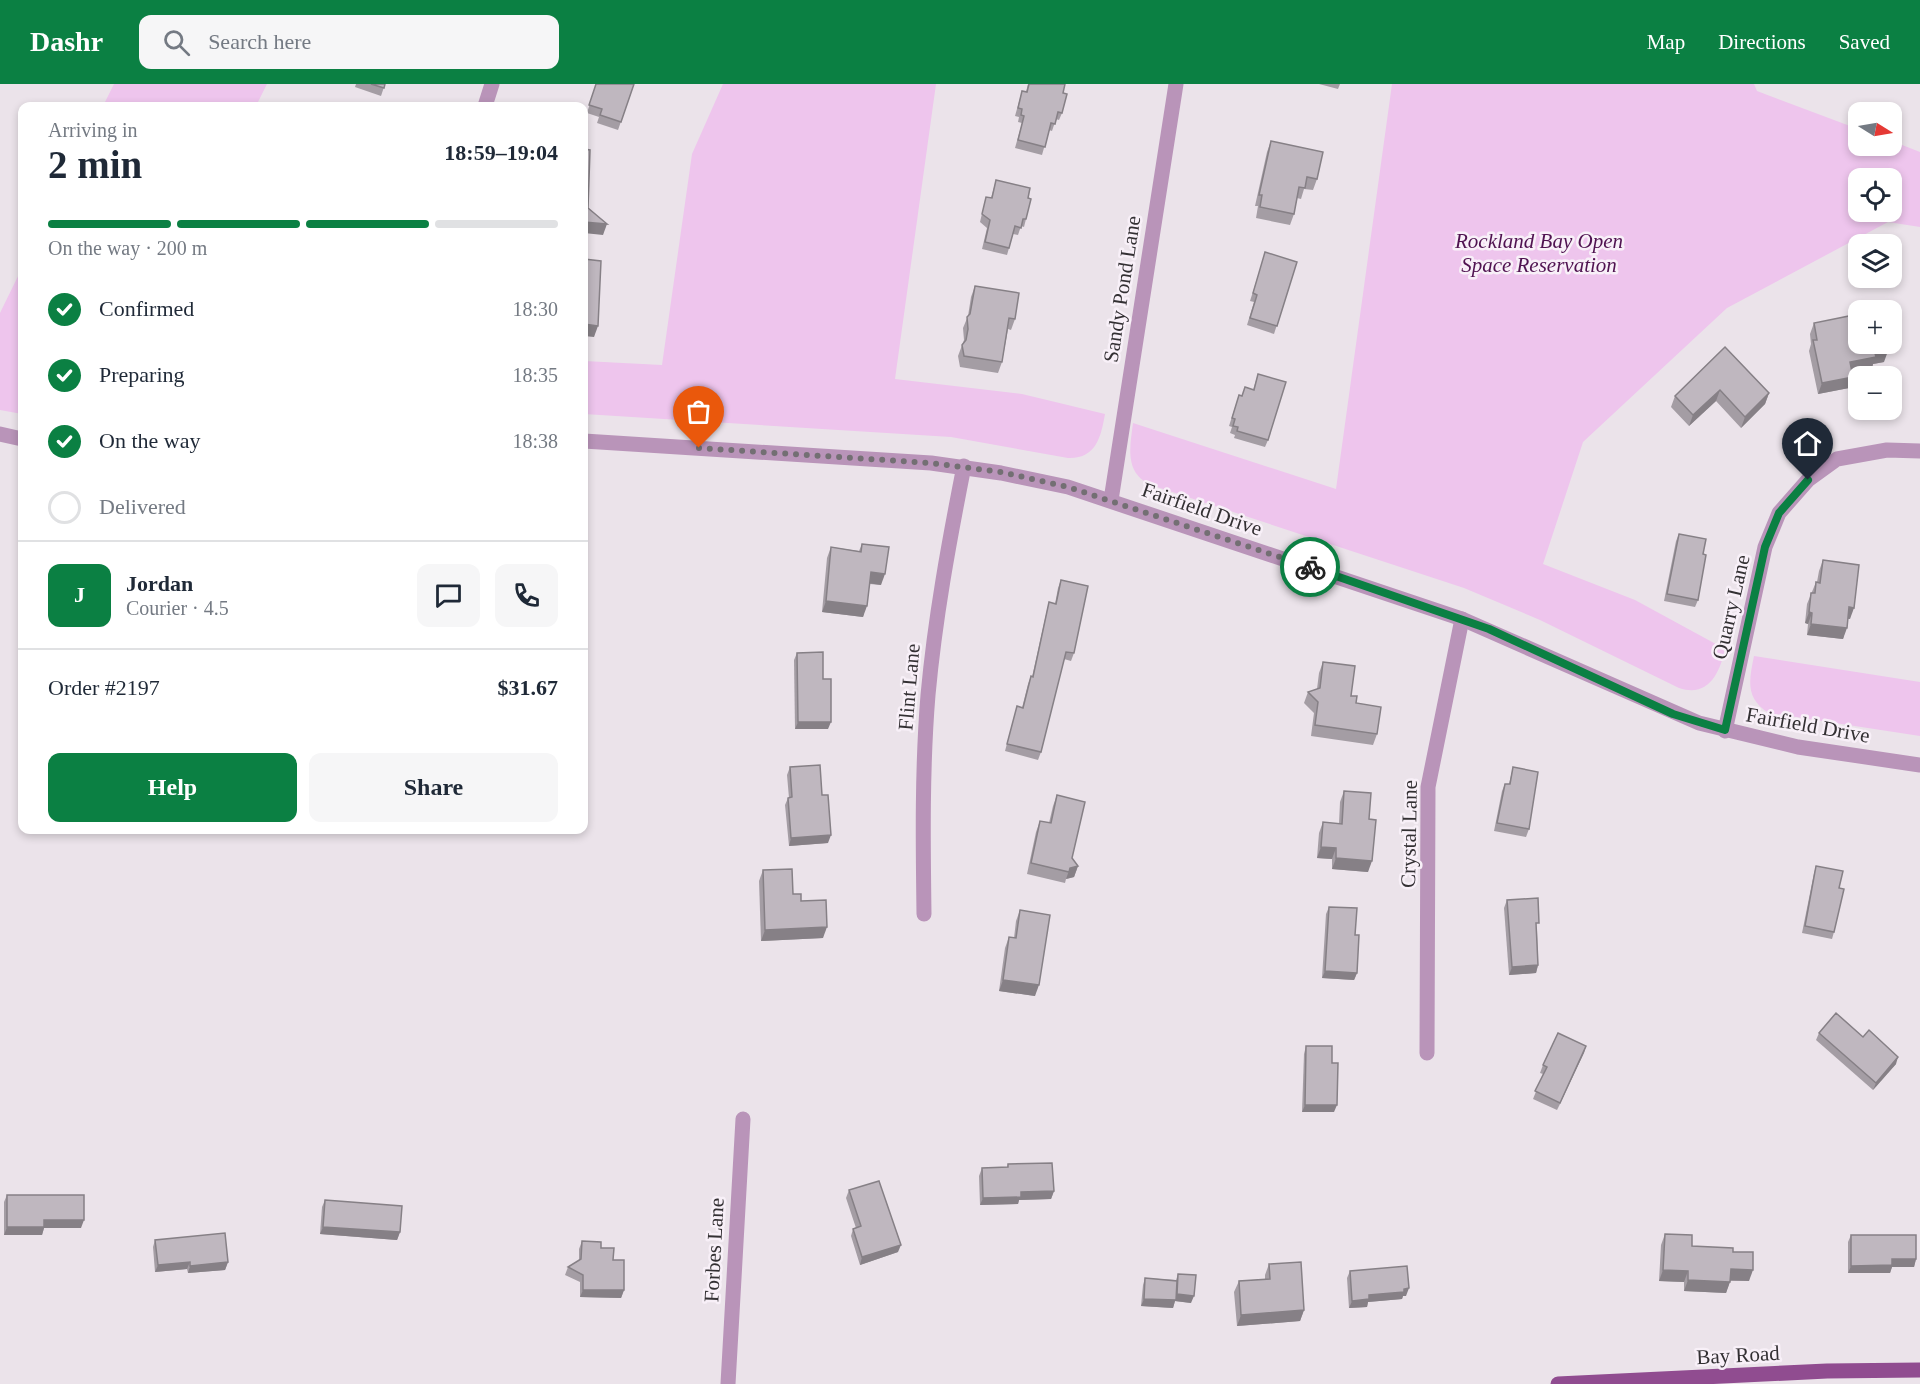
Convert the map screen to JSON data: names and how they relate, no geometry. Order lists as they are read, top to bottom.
{
  "streets": {
    "main road": ["Bay Road"],
    "street": [
      "Sandy Pond Lane",
      "Fairfield Drive",
      "Quarry Lane",
      "Flint Lane",
      "Crystal Lane",
      "Forbes Lane"
    ]
  },
  "crossings": [
    ["Sandy Pond Lane", "Fairfield Drive"],
    ["Fairfield Drive", "Quarry Lane"],
    ["Fairfield Drive", "Flint Lane"],
    ["Fairfield Drive", "Crystal Lane"]
  ],
  "parks": ["Rockland Bay Open Space Reservation"],
  "north": "right",
  "page": {
    "header": "Dashr",
    "search": "Search here",
    "nav": ["Map", "Directions", "Saved"],
    "map_buttons": ["+", "−"],
    "heading": ["2 min", "Arriving in", "18:59–19:04"],
    "panel": [
      "Jordan",
      "Courier · 4.5",
      "Order #2197",
      "$31.67"
    ],
    "bar": "On the way · 200 m",
    "list": [
      ["Confirmed", "18:30"],
      ["Preparing", "18:35"],
      ["On the way", "18:38"],
      "Delivered"
    ],
    "round": "J",
    "buttons": ["Help", "Share"]
  }
}
